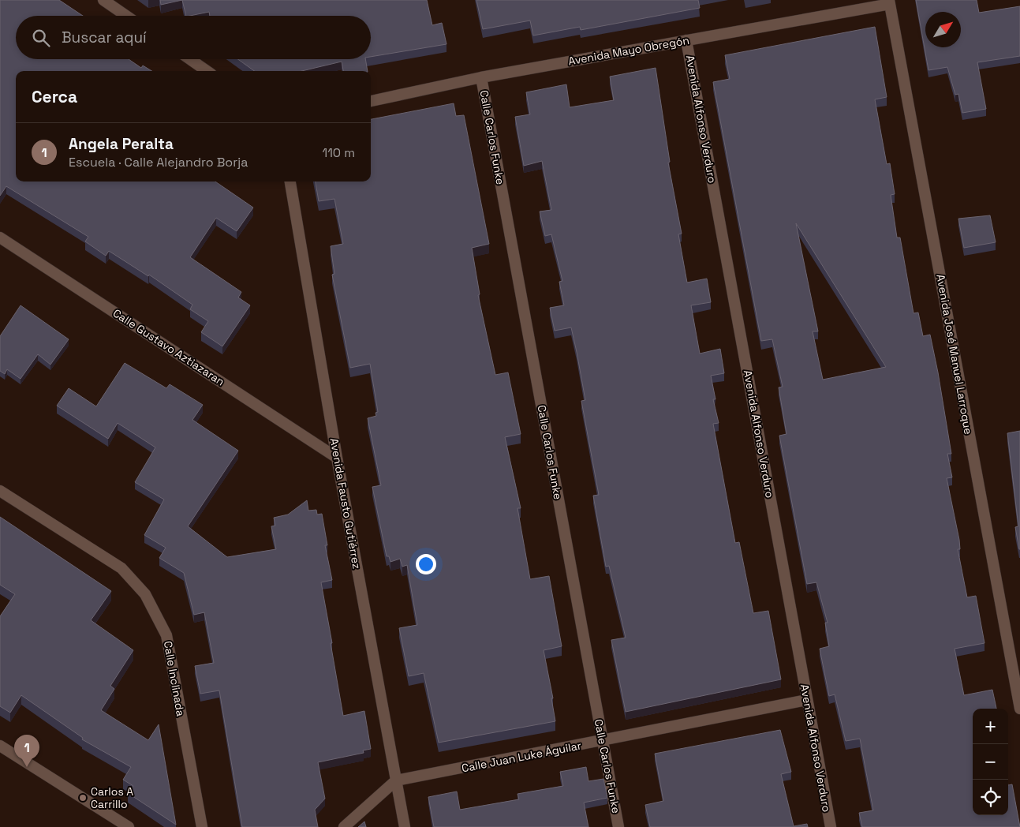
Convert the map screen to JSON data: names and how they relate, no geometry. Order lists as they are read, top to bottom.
{
  "streets": {
    "street": [
      "Avenida Mayo Obregón",
      "Avenida Alfonso Verduro",
      "Calle Carlos Funke",
      "Calle Gustavo Aztiazaran",
      "Avenida José Manuel Larroque",
      "Avenida Fausto Gutiérrez",
      "Calle Inclinada",
      "Calle Juan Luke Águilar"
    ]
  },
  "crossings": [
    ["Avenida Mayo Obregón", "Avenida Alfonso Verduro"],
    ["Avenida Mayo Obregón", "Calle Carlos Funke"],
    ["Avenida Mayo Obregón", "Avenida José Manuel Larroque"],
    ["Avenida Alfonso Verduro", "Calle Juan Luke Águilar"],
    ["Calle Carlos Funke", "Calle Juan Luke Águilar"],
    ["Calle Gustavo Aztiazaran", "Avenida Fausto Gutiérrez"],
    ["Avenida Fausto Gutiérrez", "Calle Juan Luke Águilar"]
  ],
  "places": ["Carlos A Carrillo"],
  "north": "top right",
  "page": {
    "search": "Buscar aquí",
    "heading": "Cerca",
    "list": [
      {
        "mark": "1",
        "name": "Angela Peralta",
        "note": "Escuela · Calle Alejandro Borja",
        "value": "110 m"
      }
    ],
    "map_buttons": ["+", "−"],
    "pins": "1"
  }
}
